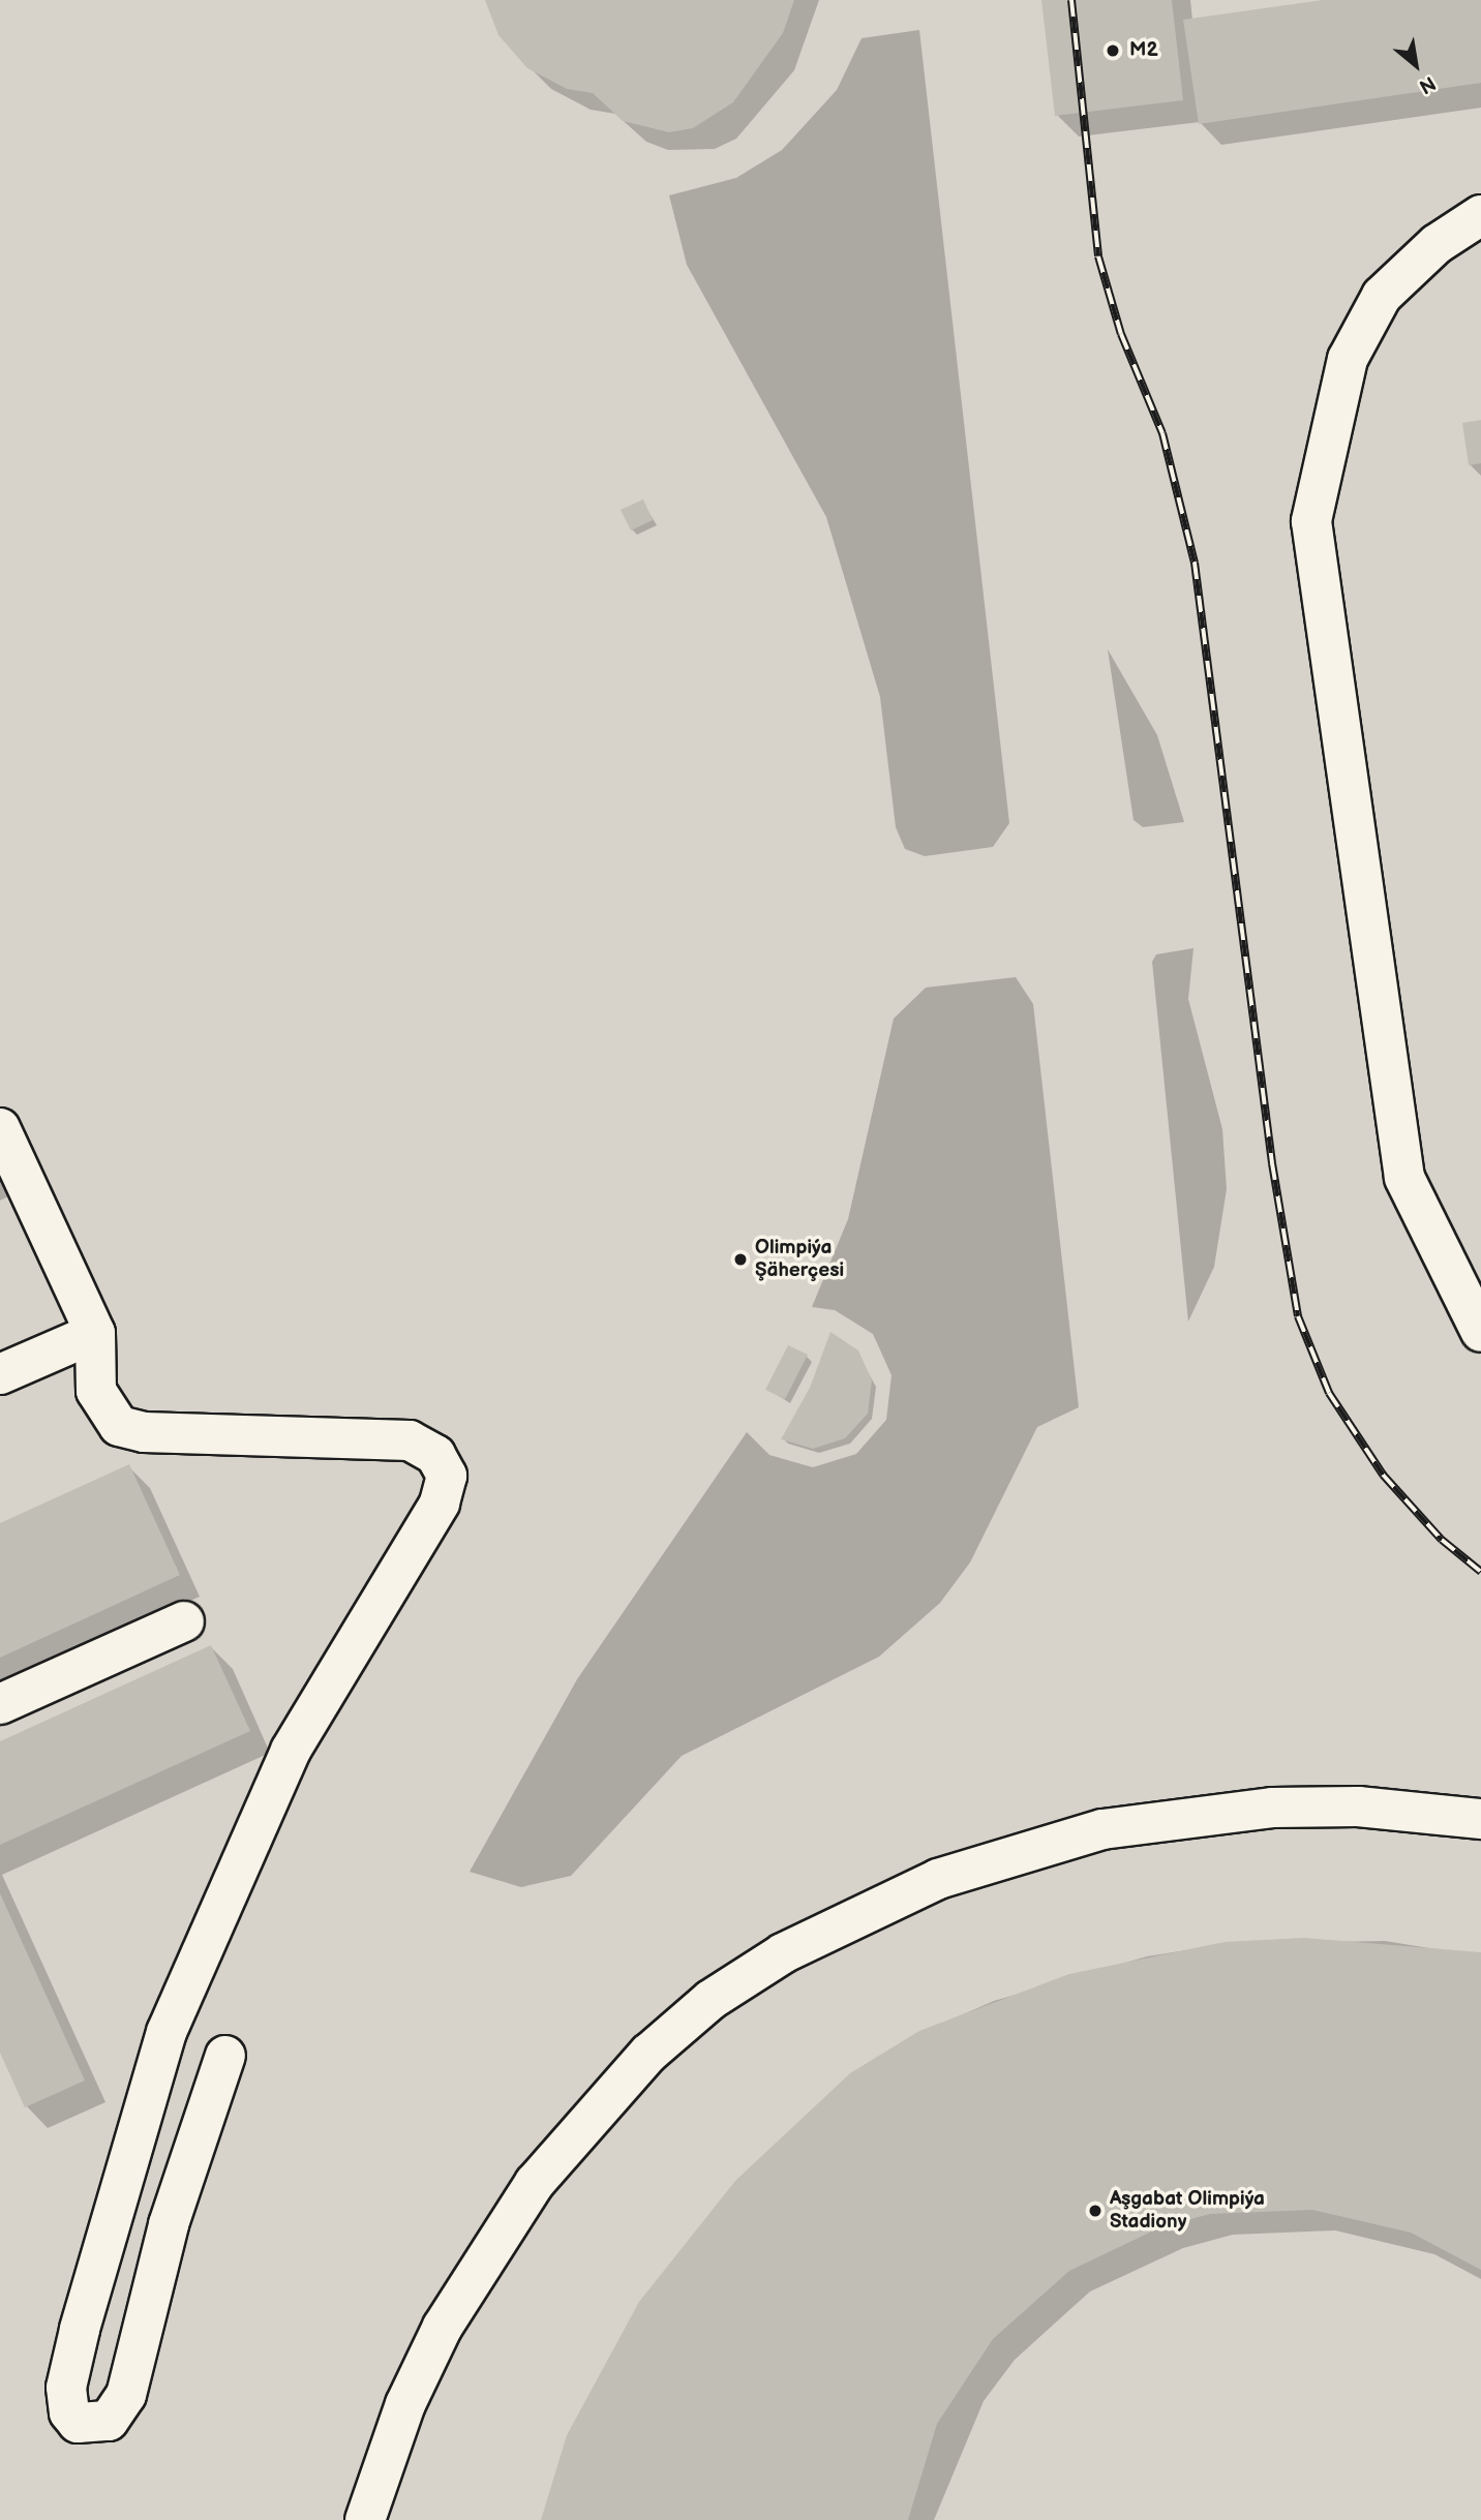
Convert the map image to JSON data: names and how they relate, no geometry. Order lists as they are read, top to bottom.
{
  "places": ["M2", "Olimpiýa Şäherçesi", "Aşgabat Olimpiýa Stadiony"],
  "north": "bottom right"
}
